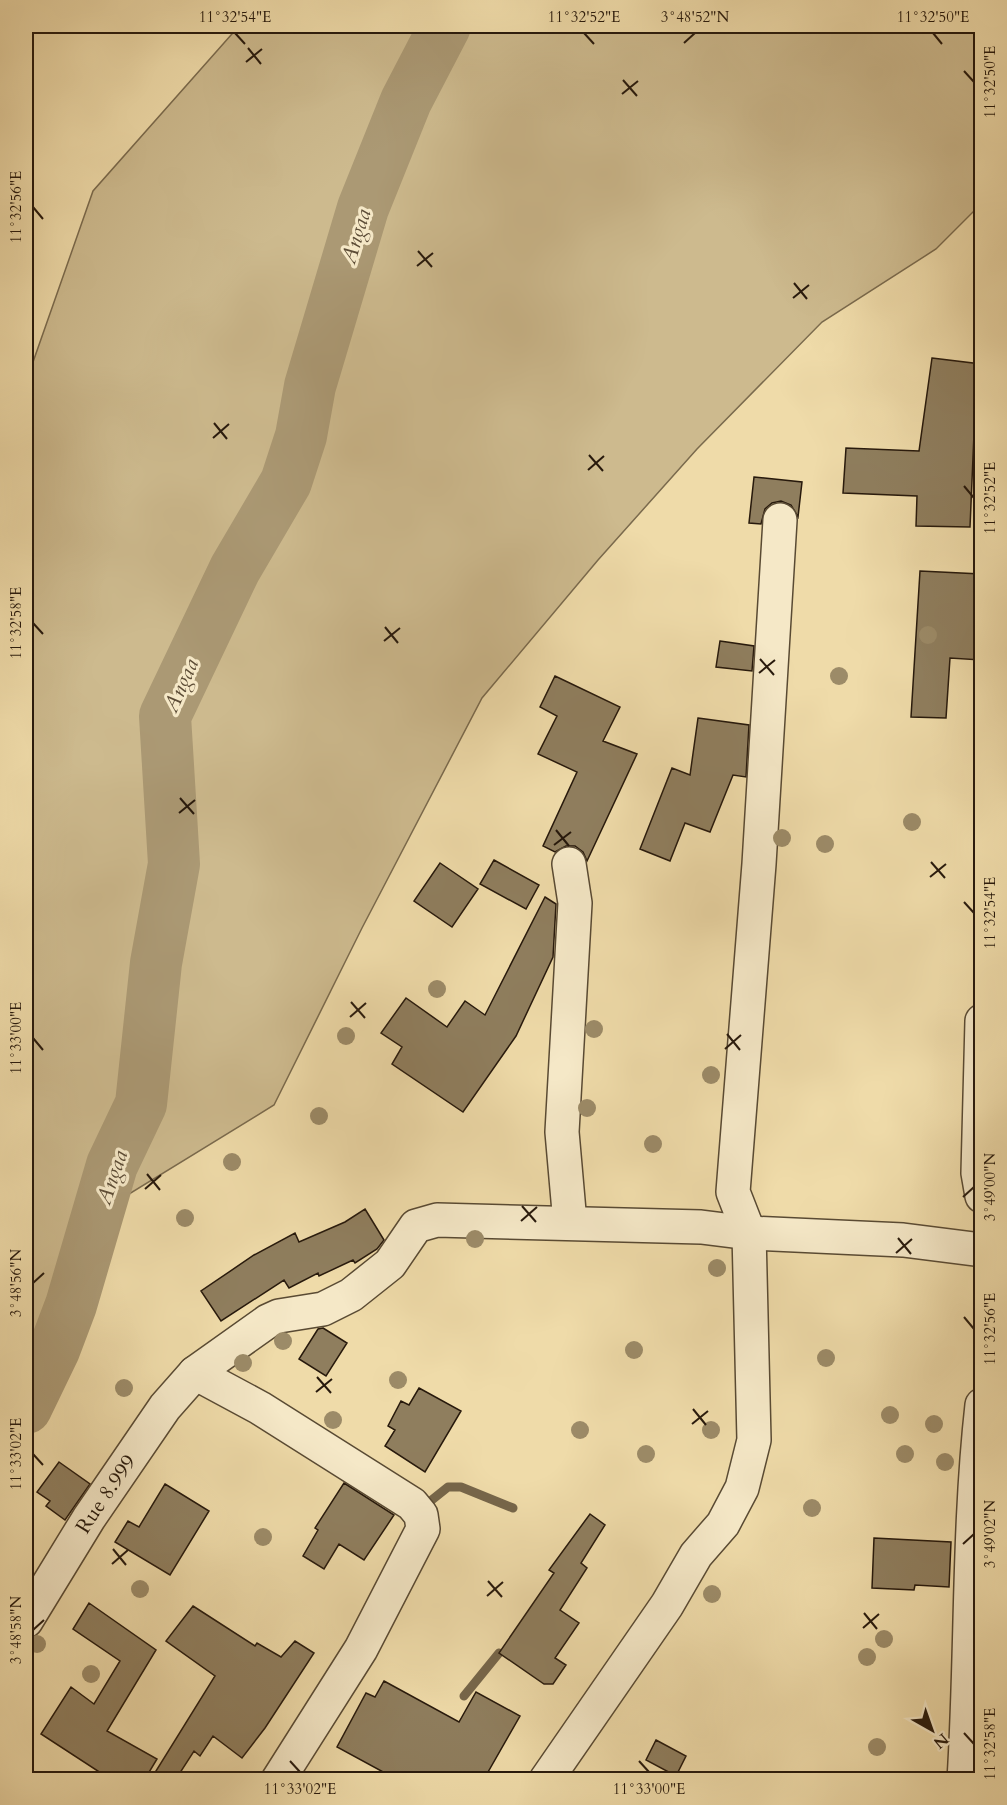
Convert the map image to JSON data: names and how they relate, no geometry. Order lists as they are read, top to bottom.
{
  "streets": {
    "street": ["Rue 8.999"]
  },
  "water": ["Angaa"],
  "north": "bottom right",
  "coordinates": [
    "11°32'54\"E",
    "11°32'52\"E",
    "3°48'52\"N",
    "11°32'50\"E",
    "11°32'56\"E",
    "11°32'58\"E",
    "11°33'00\"E",
    "3°49'00\"N",
    "3°48'56\"N",
    "11°33'02\"E",
    "3°49'02\"N",
    "3°48'58\"N"
  ]
}
